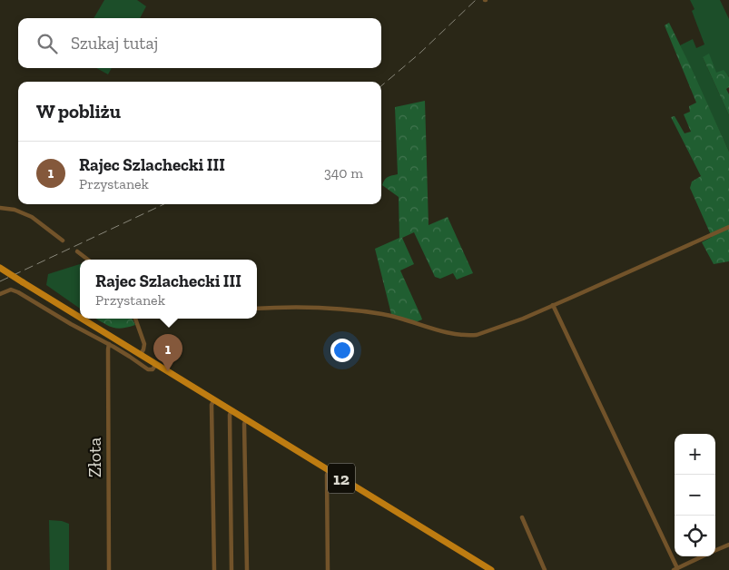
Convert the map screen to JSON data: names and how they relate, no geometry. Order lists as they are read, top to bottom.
{
  "streets": {
    "main road": ["12"],
    "street": ["Złota"]
  },
  "page": {
    "search": "Szukaj tutaj",
    "heading": "W pobliżu",
    "list": [
      {
        "mark": "1",
        "name": "Rajec Szlachecki III",
        "note": "Przystanek",
        "value": "340 m"
      }
    ],
    "popup": ["Rajec Szlachecki III", "Przystanek"],
    "pins": "1",
    "map_buttons": ["+", "−"]
  }
}
